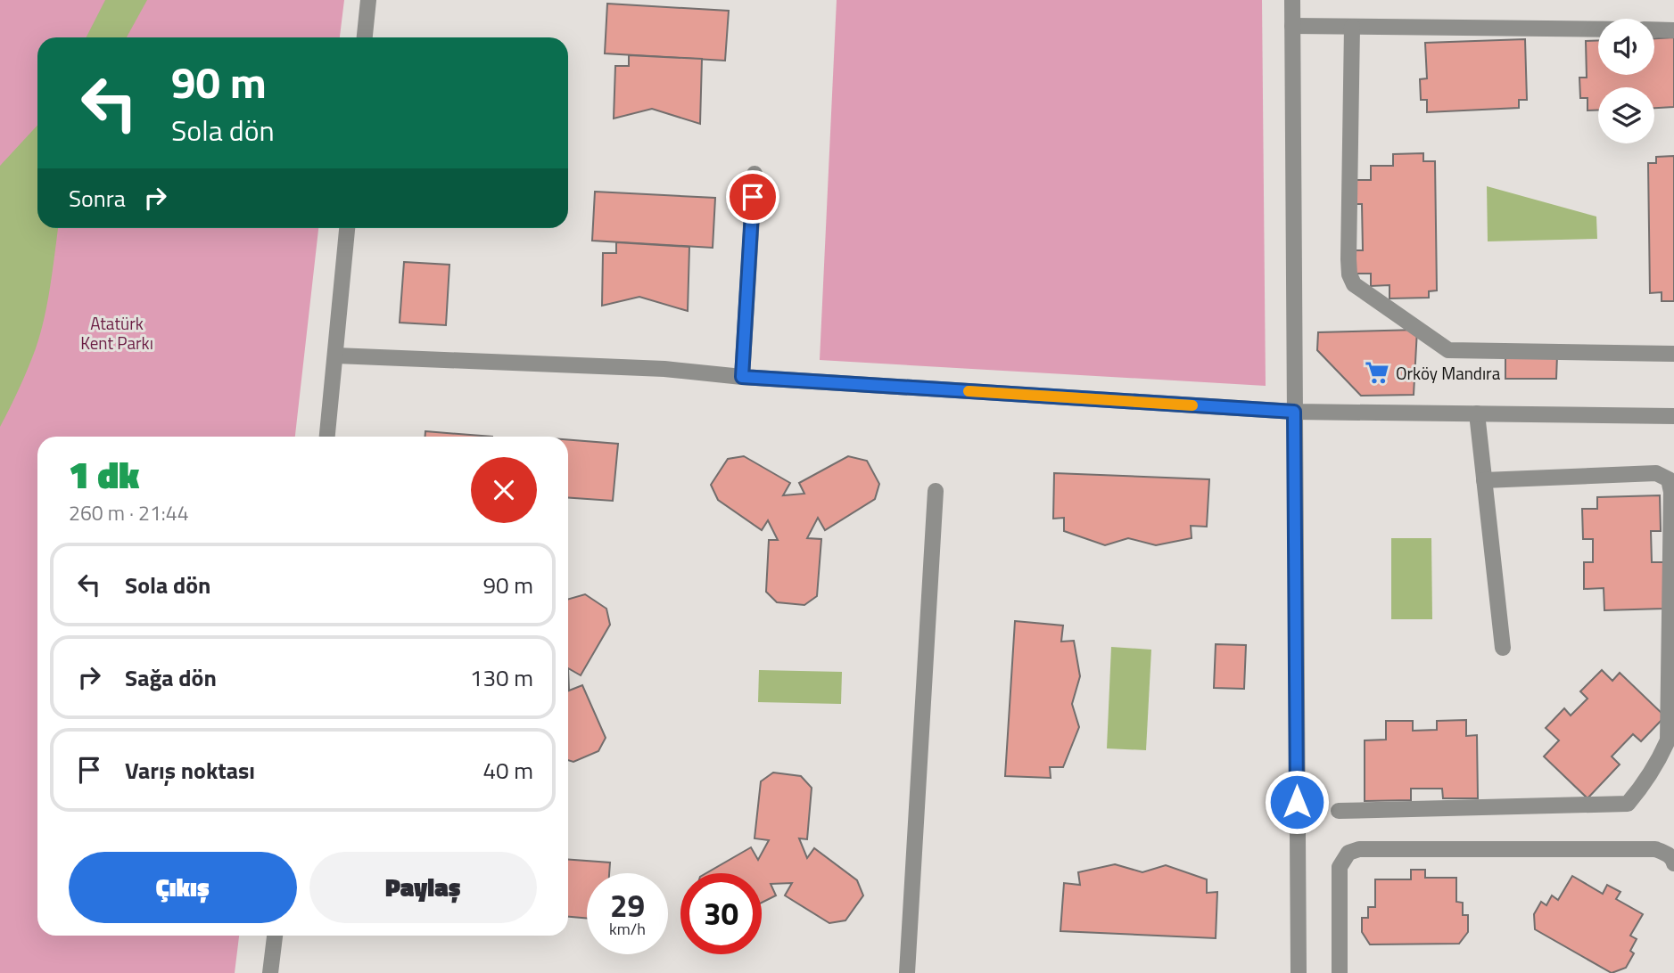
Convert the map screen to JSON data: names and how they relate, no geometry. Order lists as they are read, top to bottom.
{
  "parks": ["Atatürk Kent Parkı"],
  "places": {
    "supermarket": ["Orköy Mandıra"]
  },
  "page": {
    "turn": ["90 m", "Sola dön"],
    "then": "Sonra",
    "heading": ["1 dk", "260 m · 21:44"],
    "list": [
      {
        "name": "Sola dön",
        "value": "90 m"
      },
      {
        "name": "Sağa dön",
        "value": "130 m"
      },
      {
        "name": "Varış noktası",
        "value": "40 m"
      }
    ],
    "buttons": ["Çıkış", "Paylaş"],
    "speed": "29 km/h",
    "limit": "30"
  }
}
